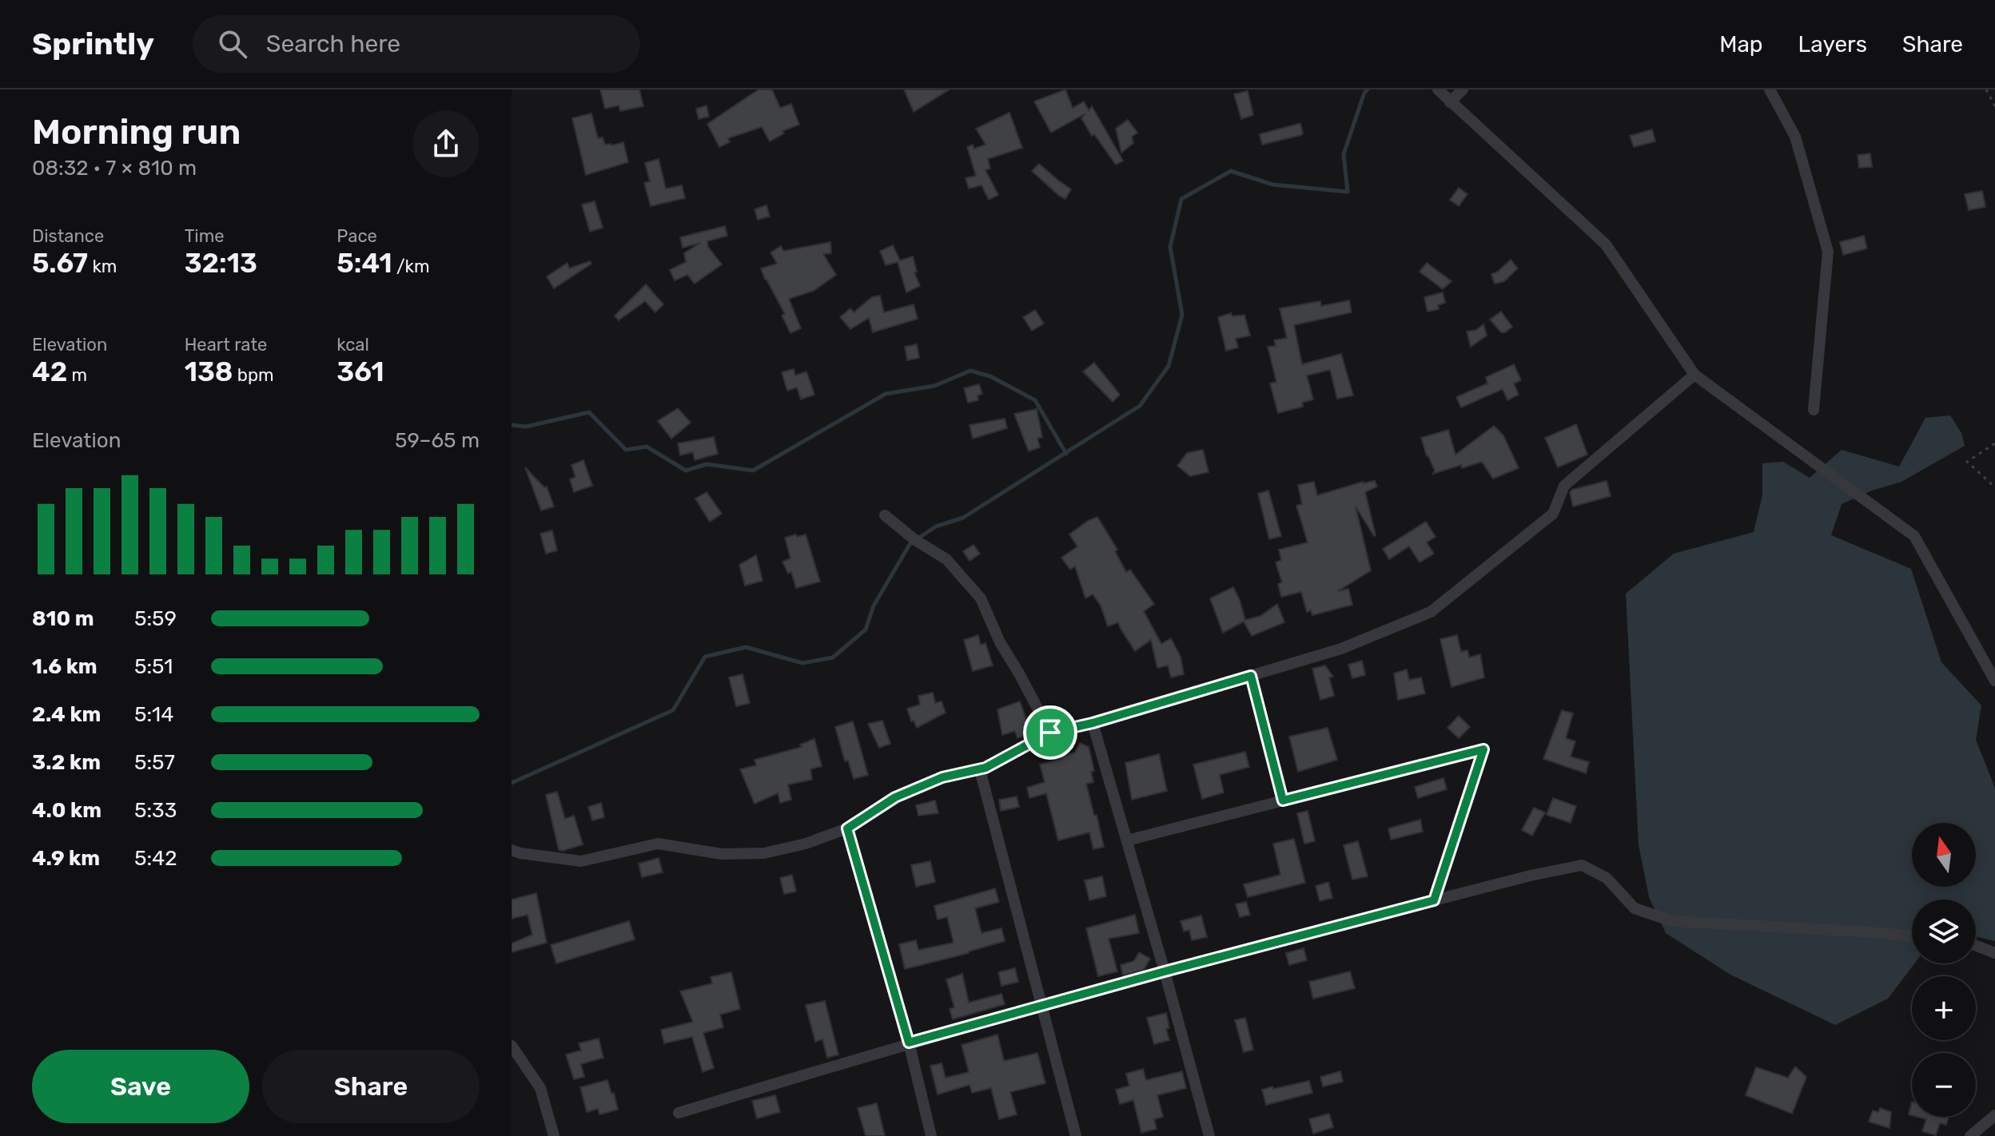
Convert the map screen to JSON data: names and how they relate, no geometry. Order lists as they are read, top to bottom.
{
  "north": "top",
  "page": {
    "header": "Sprintly",
    "search": "Search here",
    "nav": ["Map", "Layers", "Share"],
    "heading": ["Morning run", "08:32 · 7 × 810 m"],
    "stats": [
      ["Distance", "5.67 km"],
      ["Time", "32:13"],
      ["Pace", "5:41 /km"],
      ["Elevation", "42 m"],
      ["Heart rate", "138 bpm"],
      ["kcal", "361"]
    ],
    "chart": ["Elevation", "59–65 m"],
    "list": [
      {
        "name": "810 m",
        "note": "5:59"
      },
      {
        "name": "1.6 km",
        "note": "5:51"
      },
      {
        "name": "2.4 km",
        "note": "5:14"
      },
      {
        "name": "3.2 km",
        "note": "5:57"
      },
      {
        "name": "4.0 km",
        "note": "5:33"
      },
      {
        "name": "4.9 km",
        "note": "5:42"
      }
    ],
    "map_buttons": ["+", "−"],
    "buttons": ["Save", "Share"]
  }
}
